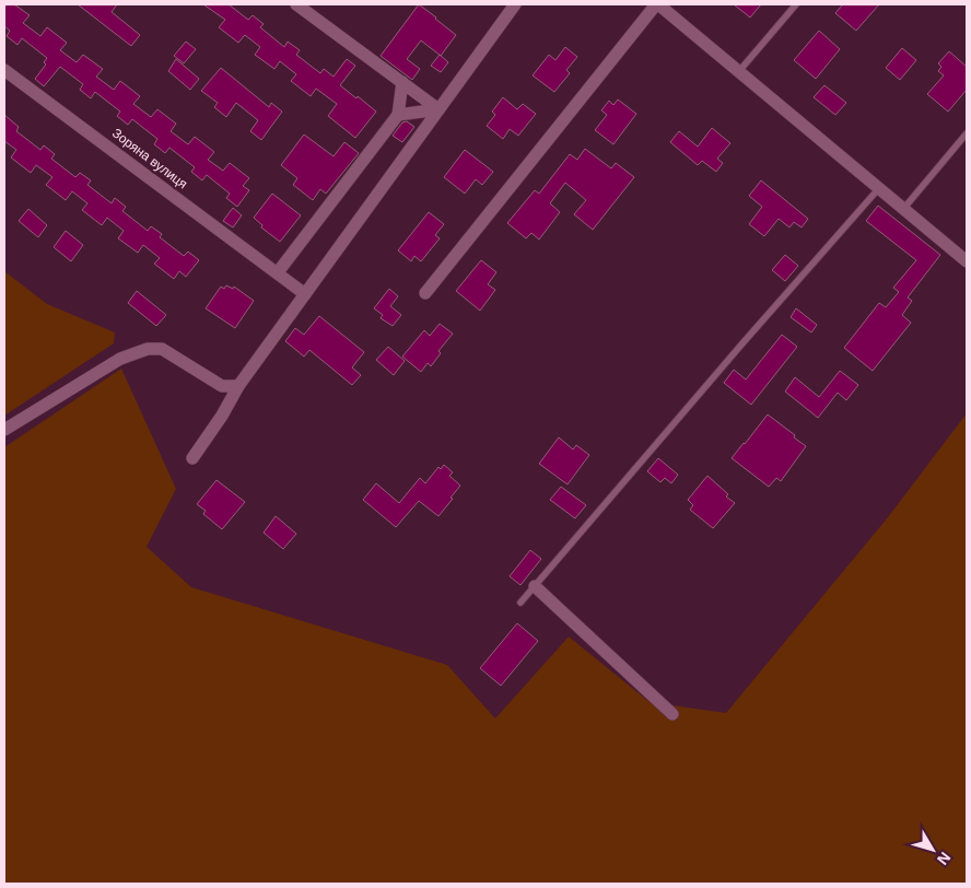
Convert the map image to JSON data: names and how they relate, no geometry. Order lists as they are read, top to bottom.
{
  "streets": {
    "street": ["Зоряна вулиця"]
  },
  "north": "bottom right"
}
